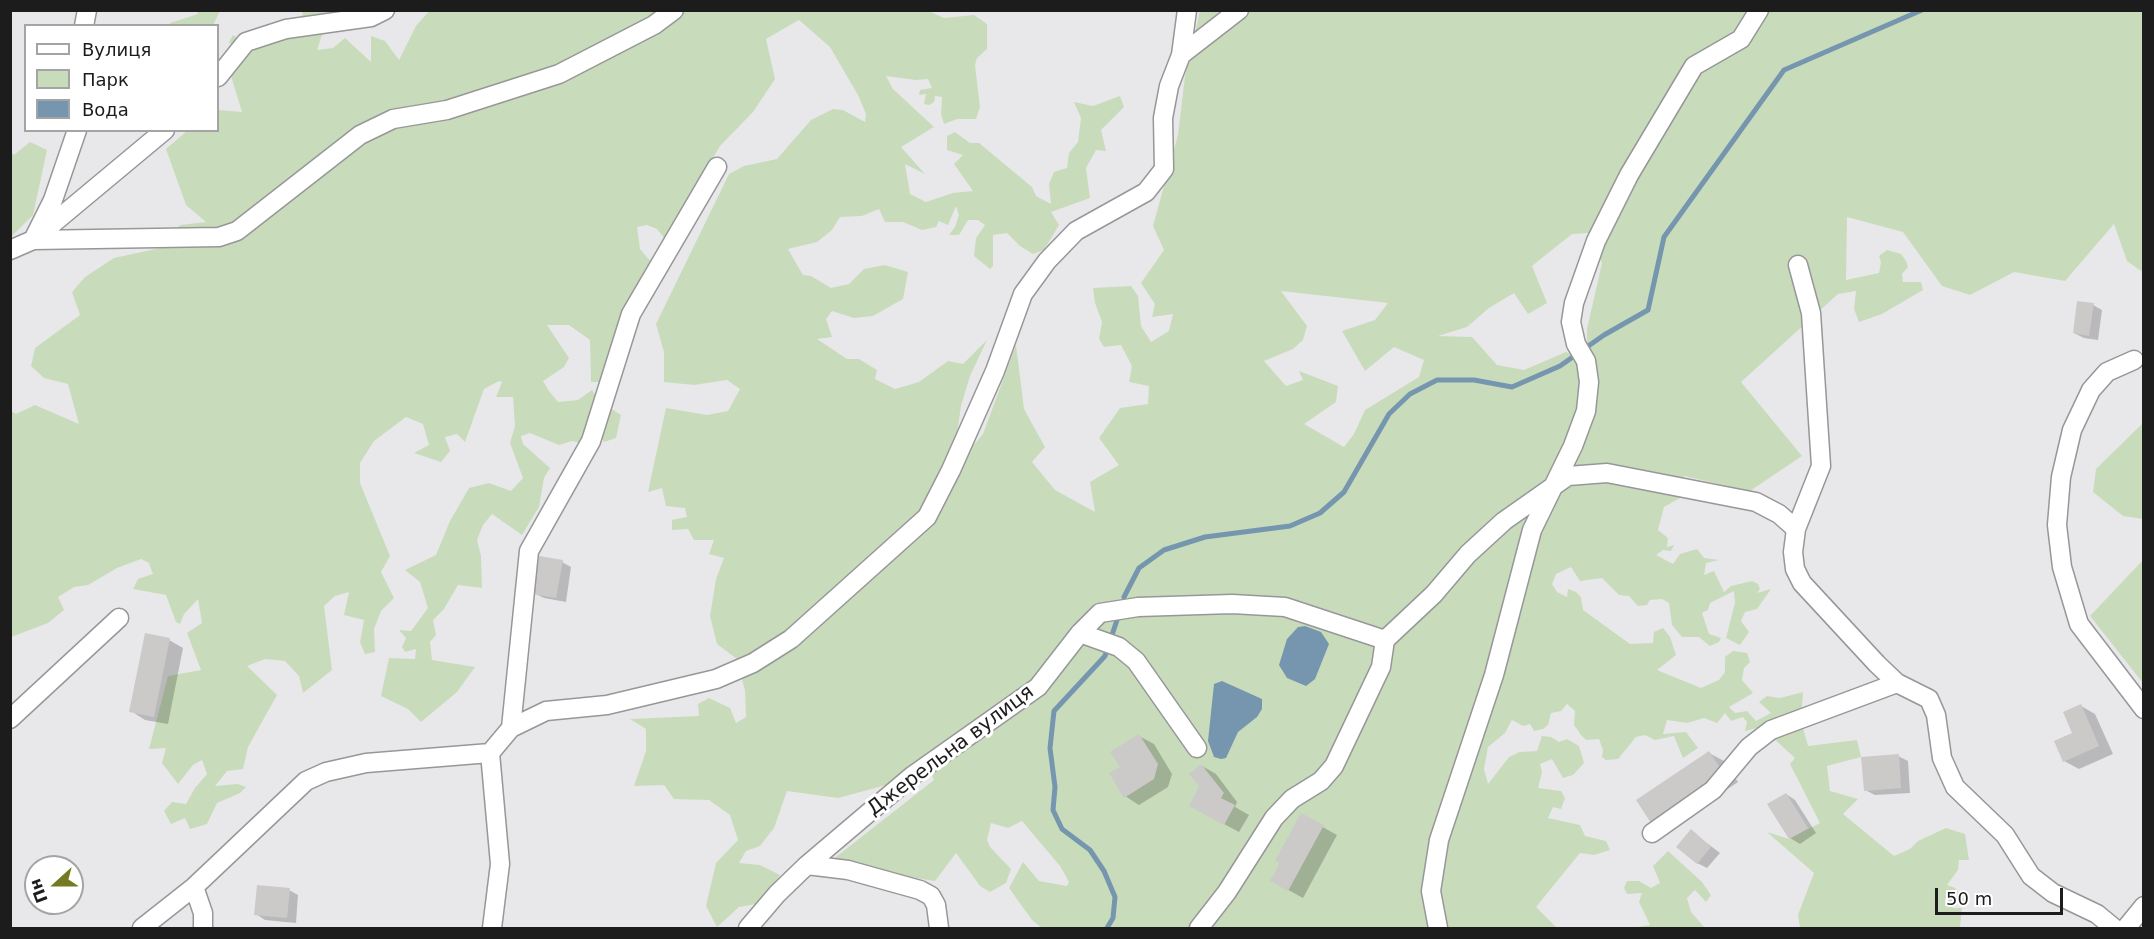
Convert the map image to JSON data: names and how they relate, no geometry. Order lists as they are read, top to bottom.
{
  "streets": {
    "street": ["Джерельна вулиця"]
  },
  "legend": ["Вулиця", "Парк", "Вода"],
  "scale_bar": "50 m",
  "north": "left"
}
